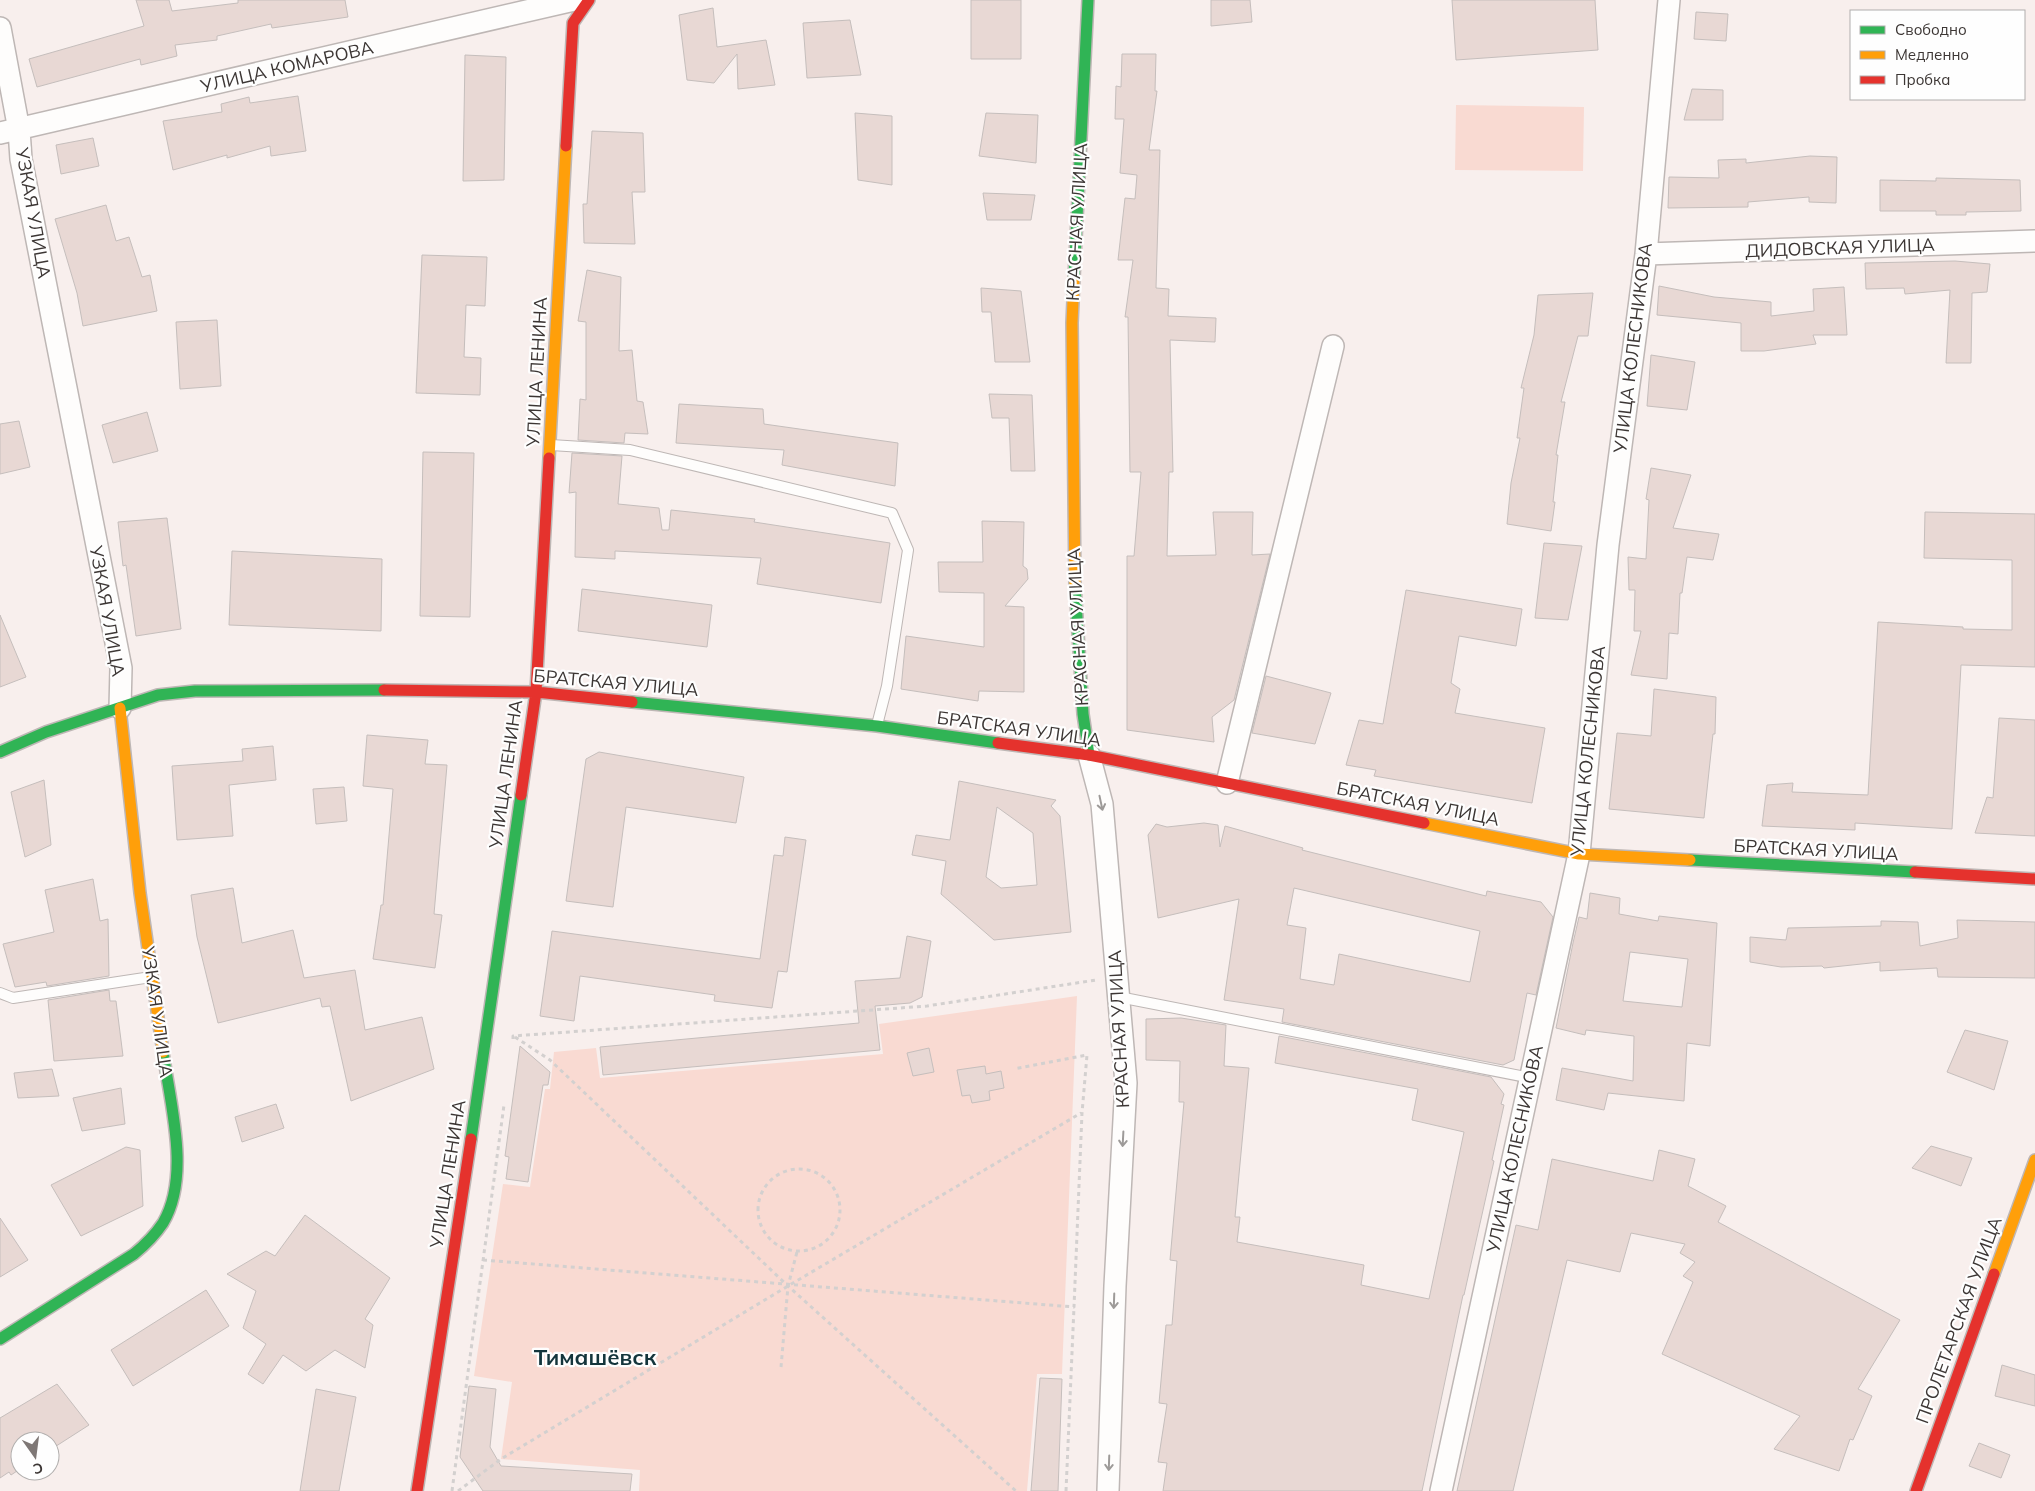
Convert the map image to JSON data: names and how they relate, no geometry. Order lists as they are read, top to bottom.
{
  "streets": {
    "main road": [
      "УЗКАЯ УЛИЦА",
      "КРАСНАЯ УЛИЦА",
      "УЛИЦА ЛЕНИНА",
      "БРАТСКАЯ УЛИЦА",
      "ПРОЛЕТАРСКАЯ УЛИЦА"
    ],
    "street": ["УЛИЦА КОМАРОВА", "ДИДОВСКАЯ УЛИЦА", "УЛИЦА КОЛЕСНИКОВА"]
  },
  "crossings": [
    ["УЛИЦА КОМАРОВА", "УЗКАЯ УЛИЦА"],
    ["УЗКАЯ УЛИЦА", "БРАТСКАЯ УЛИЦА"],
    ["КРАСНАЯ УЛИЦА", "БРАТСКАЯ УЛИЦА"],
    ["ДИДОВСКАЯ УЛИЦА", "УЛИЦА КОЛЕСНИКОВА"],
    ["УЛИЦА КОЛЕСНИКОВА", "БРАТСКАЯ УЛИЦА"],
    ["УЛИЦА ЛЕНИНА", "БРАТСКАЯ УЛИЦА"]
  ],
  "one_way": ["КРАСНАЯ УЛИЦА"],
  "districts": ["Тимашёвск"],
  "legend": ["Свободно", "Медленно", "Пробка"],
  "north": "bottom"
}
